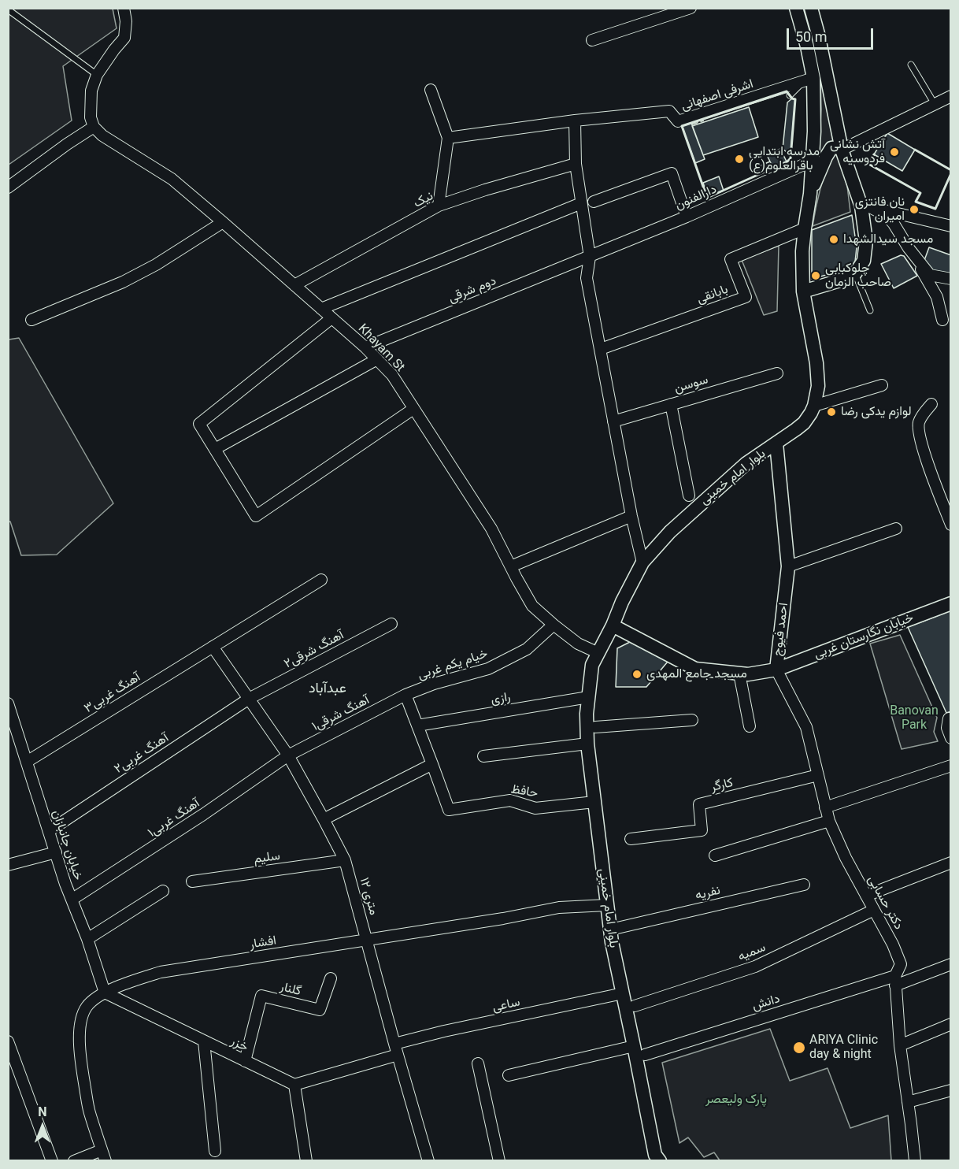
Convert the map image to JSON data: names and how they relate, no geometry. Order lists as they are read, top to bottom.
{
  "streets": {
    "street": [
      "اشرفی اصفهانی",
      "دارالفنون",
      "نیک",
      "دوم شرقی",
      "بابانقی",
      "Khayam St",
      "سوسن",
      "بلوار امام خمینی",
      "احمد فیوج",
      "خیابان نگارستان غربی",
      "آهنگ شرقی۲",
      "خیام یکم غربی",
      "آهنگ غربی۳",
      "رازی",
      "آهنگ شرقی۱",
      "آهنگ غربی۲",
      "کارگر",
      "حافظ",
      "آهنگ غربی۱",
      "خیابان جانبازان",
      "سلیم",
      "نفریه",
      "۱۲ متری",
      "دکتر حسابی",
      "افشار",
      "سمیه",
      "گلنار",
      "دانش",
      "ساعی",
      "خزر"
    ]
  },
  "crossings": [
    ["اشرفی اصفهانی", "بلوار امام خمینی"],
    ["دارالفنون", "دوم شرقی"],
    ["دارالفنون", "بلوار امام خمینی"],
    ["نیک", "Khayam St"],
    ["دوم شرقی", "Khayam St"],
    ["بابانقی", "بلوار امام خمینی"],
    ["Khayam St", "بلوار امام خمینی"],
    ["Khayam St", "خیام یکم غربی"],
    ["بلوار امام خمینی", "احمد فیوج"],
    ["بلوار امام خمینی", "رازی"],
    ["بلوار امام خمینی", "حافظ"],
    ["بلوار امام خمینی", "نفریه"],
    ["بلوار امام خمینی", "افشار"],
    ["بلوار امام خمینی", "سمیه"],
    ["بلوار امام خمینی", "دانش"],
    ["بلوار امام خمینی", "ساعی"],
    ["احمد فیوج", "خیابان نگارستان غربی"],
    ["احمد فیوج", "دکتر حسابی"],
    ["خیابان نگارستان غربی", "دکتر حسابی"],
    ["آهنگ شرقی۲", "آهنگ غربی۲"],
    ["آهنگ شرقی۲", "۱۲ متری"],
    ["خیام یکم غربی", "آهنگ شرقی۱"],
    ["آهنگ غربی۳", "خیابان جانبازان"],
    ["آهنگ غربی۳", "۱۲ متری"],
    ["آهنگ شرقی۱", "آهنگ غربی۱"],
    ["آهنگ شرقی۱", "۱۲ متری"],
    ["آهنگ غربی۲", "خیابان جانبازان"],
    ["آهنگ غربی۲", "۱۲ متری"],
    ["کارگر", "دکتر حسابی"],
    ["آهنگ غربی۱", "خیابان جانبازان"],
    ["آهنگ غربی۱", "۱۲ متری"],
    ["خیابان جانبازان", "افشار"],
    ["خیابان جانبازان", "خزر"],
    ["سلیم", "۱۲ متری"],
    ["۱۲ متری", "افشار"],
    ["۱۲ متری", "ساعی"],
    ["دکتر حسابی", "سمیه"],
    ["دکتر حسابی", "دانش"],
    ["افشار", "خزر"],
    ["گلنار", "خزر"]
  ],
  "districts": ["عبدآباد"],
  "parks": ["Banovan Park", "پارک ولیعصر"],
  "places": [
    "آتش نشانی فردوسیه",
    "مدرسه ابتدایی باقرالعلوم(ع)",
    "نان فانتزی امیران",
    "مسجد سیدالشهدا",
    "چلوکبابی صاحب الزمان",
    "لوازم یدکی رضا",
    "مسجد جامع المهدی",
    "ARIYA Clinic day & night"
  ],
  "scale_bar": "50 m",
  "north": "top"
}
